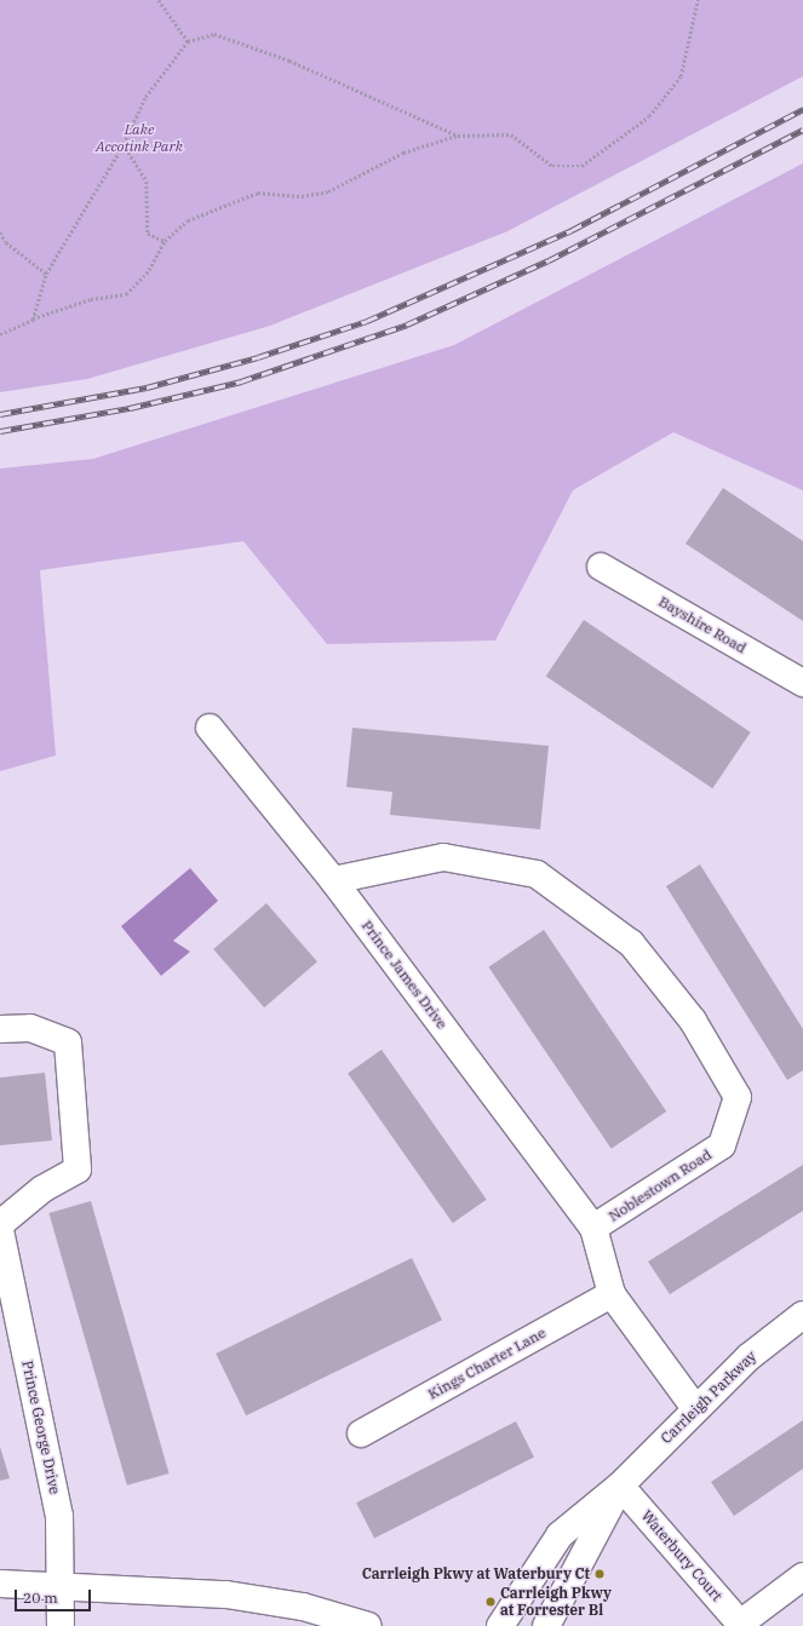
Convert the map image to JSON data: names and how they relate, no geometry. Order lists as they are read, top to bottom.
{
  "streets": {
    "street": [
      "Bayshire Road",
      "Prince James Drive",
      "Noblestown Road",
      "Kings Charter Lane",
      "Carrleigh Parkway",
      "Prince George Drive",
      "Waterbury Court"
    ]
  },
  "crossings": [
    ["Prince James Drive", "Noblestown Road"],
    ["Noblestown Road", "Kings Charter Lane"],
    ["Noblestown Road", "Carrleigh Parkway"],
    ["Carrleigh Parkway", "Waterbury Court"]
  ],
  "parks": ["Lake Accotink Park"],
  "places": ["Carrleigh Pkwy at Waterbury Ct", "Carrleigh Pkwy at Forrester Bl"],
  "scale_bar": "20 m"
}
